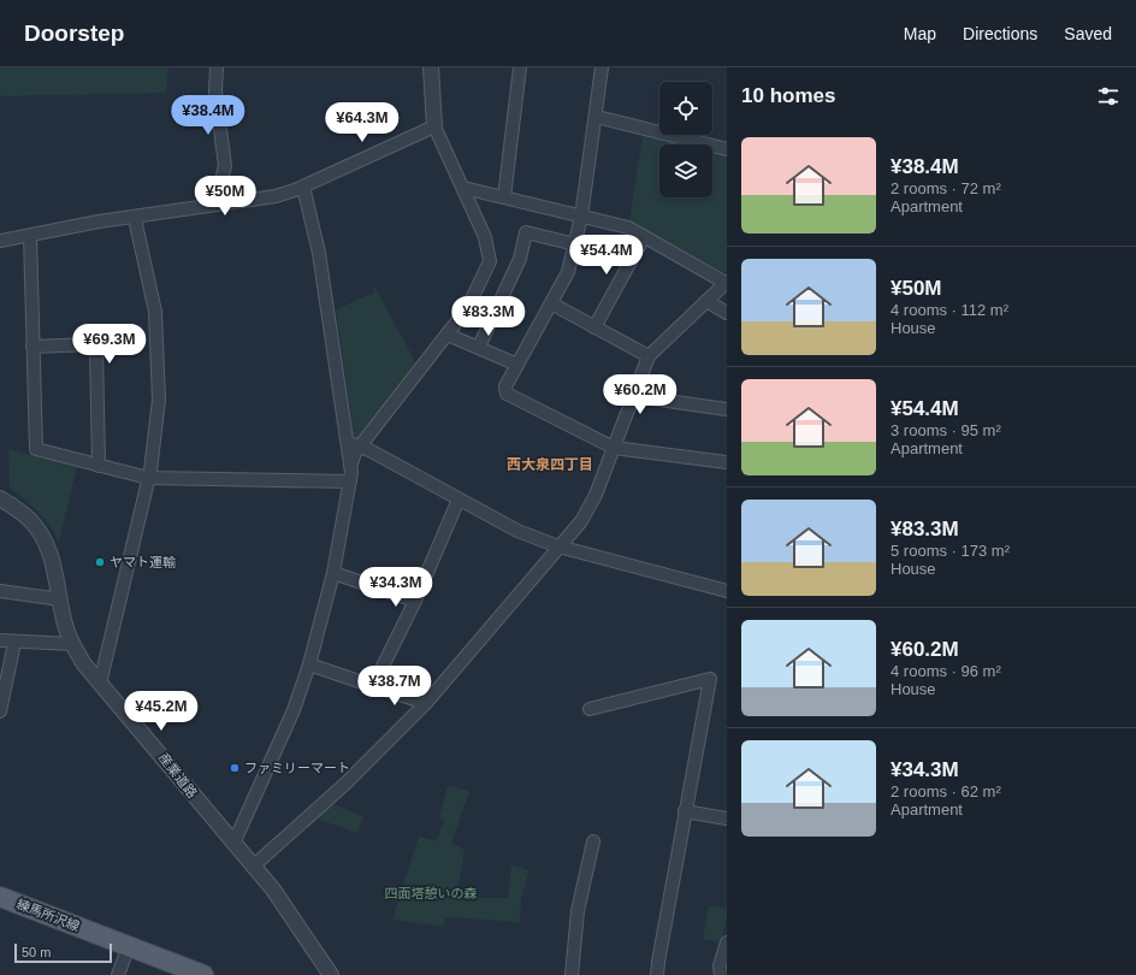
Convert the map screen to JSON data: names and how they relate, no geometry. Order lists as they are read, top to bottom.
{
  "streets": {
    "main road": ["練馬所沢線"],
    "street": ["産業道路"]
  },
  "districts": ["西大泉四丁目"],
  "parks": ["四面塔憩いの森"],
  "places": ["ヤマト運輸", "ファミリーマート"],
  "scale_bar": "50 m",
  "page": {
    "header": "Doorstep",
    "nav": ["Map", "Directions", "Saved"],
    "heading": "10 homes",
    "price": [
      "¥38.4M",
      "¥64.3M",
      "¥50M",
      "¥54.4M",
      "¥83.3M",
      "¥69.3M",
      "¥60.2M",
      "¥34.3M",
      "¥38.7M",
      "¥45.2M"
    ],
    "list": [
      {
        "name": "¥38.4M",
        "note": "2 rooms · 72 m² · Apartment"
      },
      {
        "name": "¥50M",
        "note": "4 rooms · 112 m² · House"
      },
      {
        "name": "¥54.4M",
        "note": "3 rooms · 95 m² · Apartment"
      },
      {
        "name": "¥83.3M",
        "note": "5 rooms · 173 m² · House"
      },
      {
        "name": "¥60.2M",
        "note": "4 rooms · 96 m² · House"
      },
      {
        "name": "¥34.3M",
        "note": "2 rooms · 62 m² · Apartment"
      }
    ],
    "scale": "50 m"
  }
}
